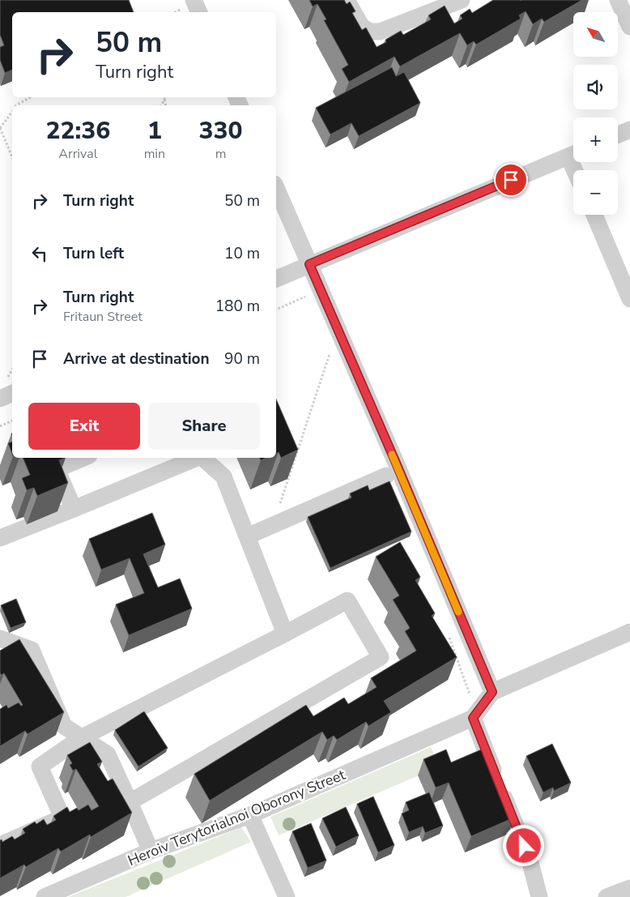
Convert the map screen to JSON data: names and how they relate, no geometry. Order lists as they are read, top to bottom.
{
  "streets": {
    "street": ["Heroiv Terytorialnoi Oborony Street"]
  },
  "north": "top left",
  "page": {
    "map_buttons": ["+", "−"],
    "turn": ["50 m", "Turn right"],
    "eta": [
      "22:36",
      "Arrival",
      "1",
      "min",
      "330",
      "m"
    ],
    "list": [
      {
        "name": "Turn right",
        "value": "50 m"
      },
      {
        "name": "Turn left",
        "value": "10 m"
      },
      {
        "name": "Turn right",
        "note": "Fritaun Street",
        "value": "180 m"
      },
      {
        "name": "Arrive at destination",
        "value": "90 m"
      }
    ],
    "buttons": ["Exit", "Share"]
  }
}
